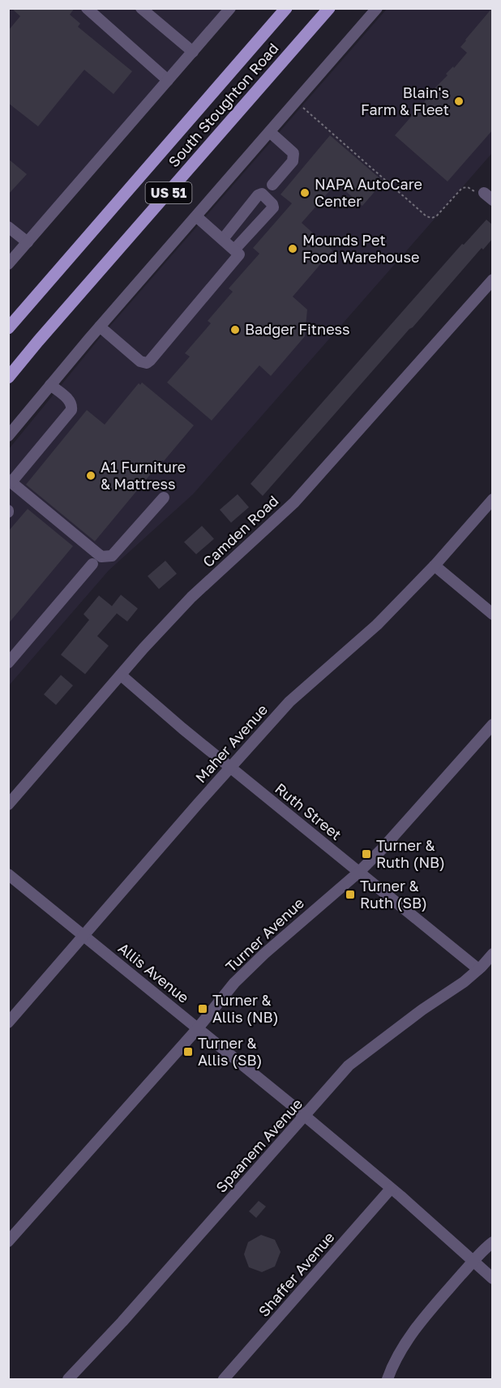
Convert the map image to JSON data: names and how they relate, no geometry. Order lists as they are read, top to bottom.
{
  "streets": {
    "main road": ["South Stoughton Road", "US 51"],
    "street": [
      "Camden Road",
      "Maher Avenue",
      "Ruth Street",
      "Turner Avenue",
      "Allis Avenue",
      "Spaanem Avenue",
      "Shaffer Avenue"
    ]
  },
  "crossings": [
    ["Camden Road", "Ruth Street"],
    ["Maher Avenue", "Ruth Street"],
    ["Maher Avenue", "Allis Avenue"],
    ["Ruth Street", "Turner Avenue"],
    ["Ruth Street", "Spaanem Avenue"],
    ["Turner Avenue", "Allis Avenue"],
    ["Allis Avenue", "Spaanem Avenue"],
    ["Allis Avenue", "Shaffer Avenue"]
  ],
  "places": {
    "other": [
      "Blain's Farm & Fleet",
      "NAPA AutoCare Center",
      "Mounds Pet Food Warehouse",
      "Badger Fitness",
      "A1 Furniture & Mattress"
    ],
    "transit": [
      "Turner & Ruth (NB)",
      "Turner & Ruth (SB)",
      "Turner & Allis (NB)",
      "Turner & Allis (SB)"
    ]
  }
}
